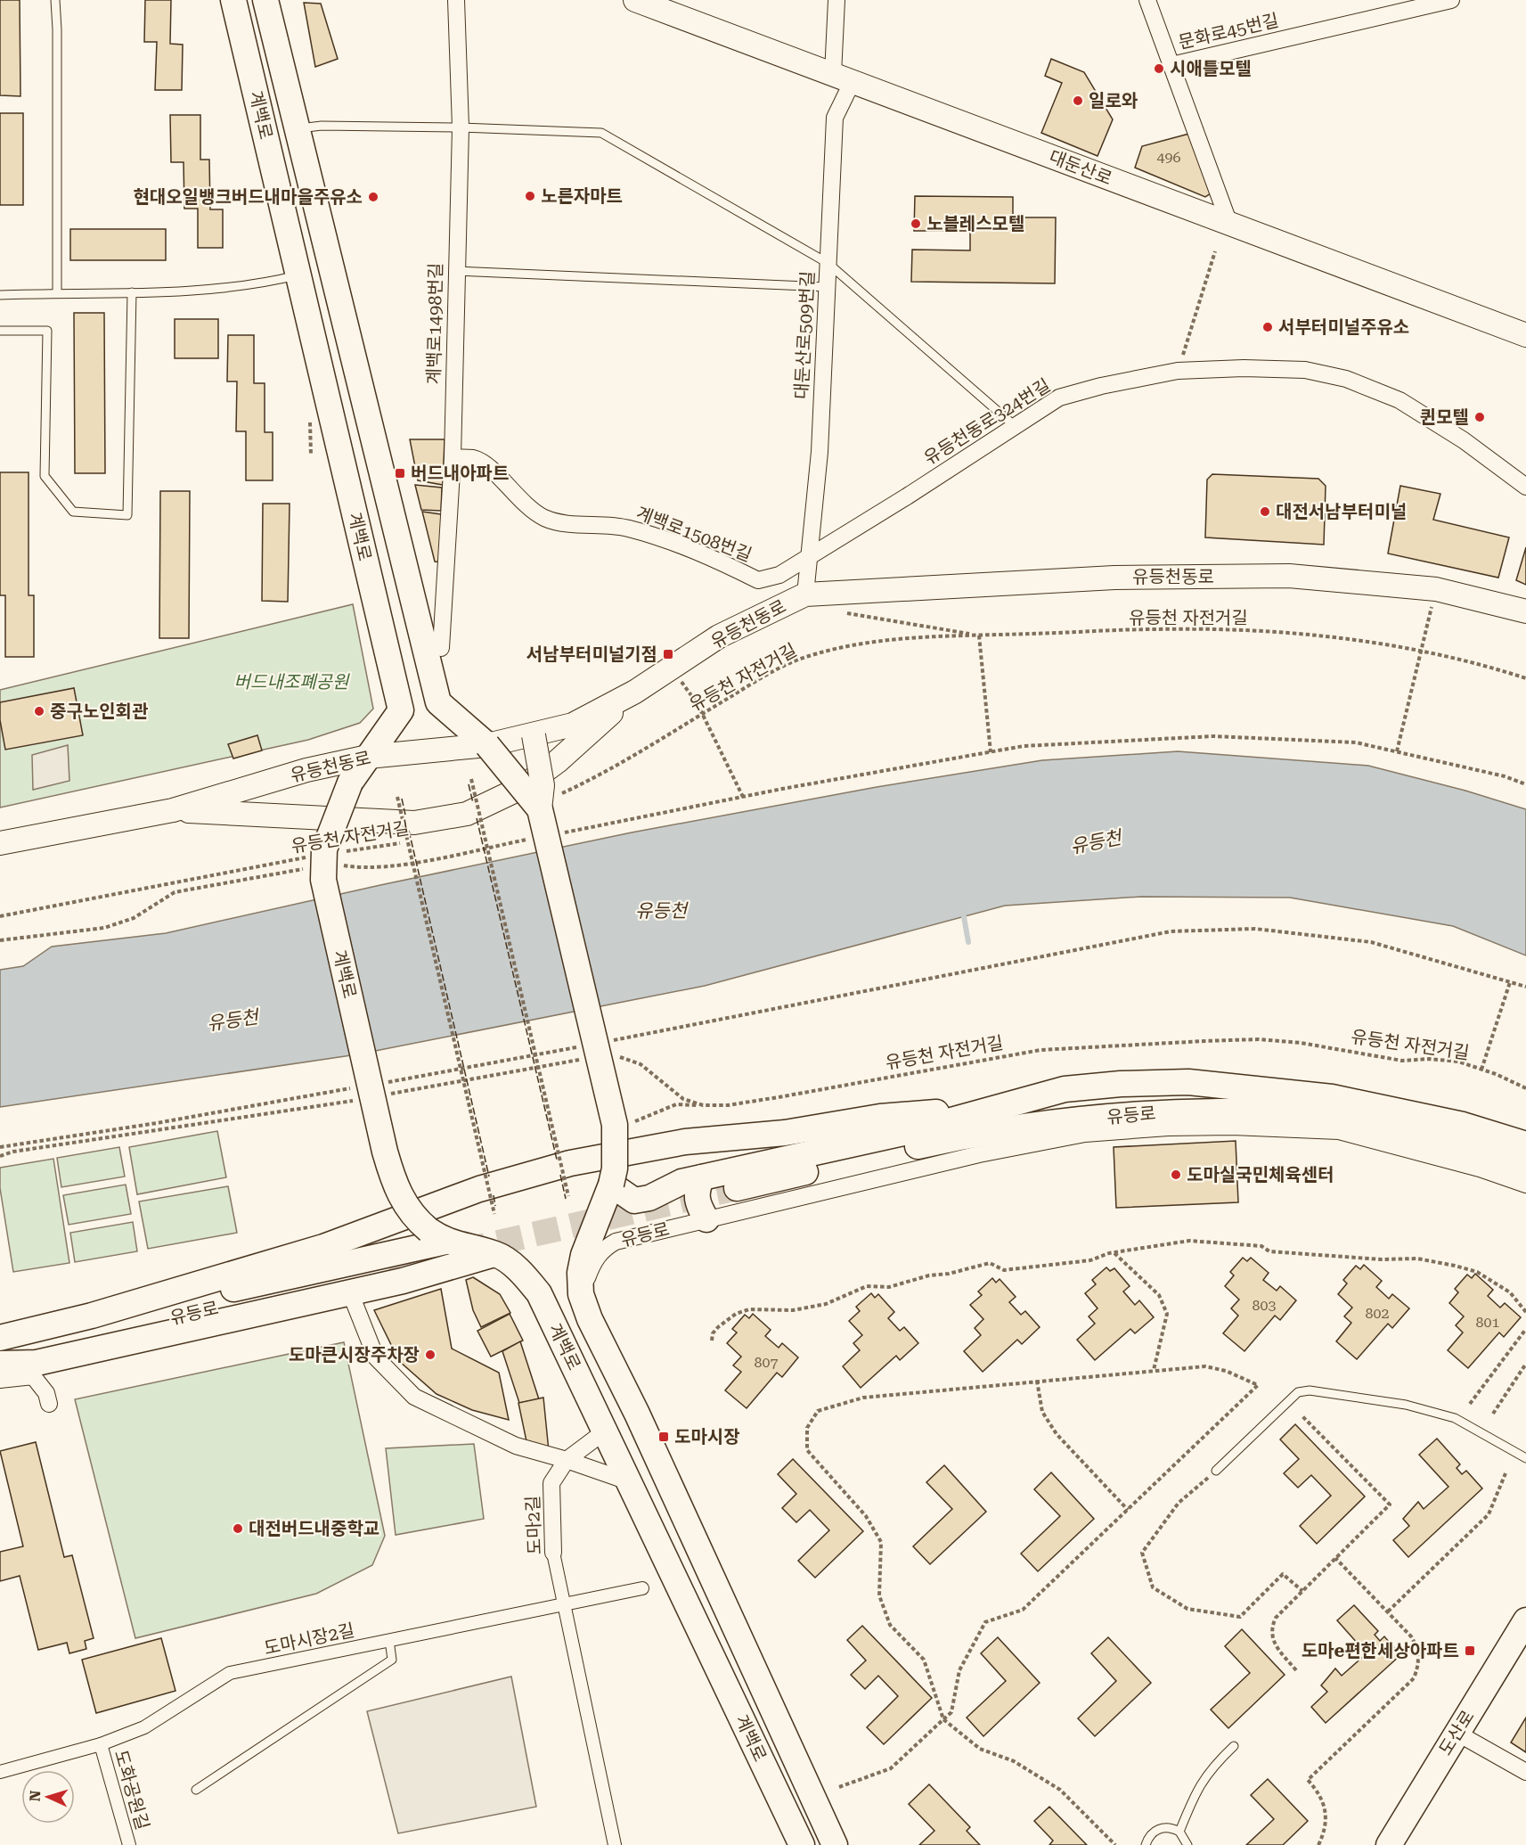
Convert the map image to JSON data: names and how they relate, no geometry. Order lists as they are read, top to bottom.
{
  "streets": {
    "main road": [
      "계백로",
      "대둔산로",
      "유등천동로",
      "유등로",
      "도산로"
    ],
    "street": [
      "문화로45번길",
      "계백로1498번길",
      "대둔산로509번길",
      "유등천동로324번길",
      "계백로1508번길",
      "도마2길",
      "도마시장2길",
      "도화공원길"
    ],
    "path": ["유등천 자전거길"]
  },
  "crossings": [
    ["계백로", "유등천동로"],
    ["계백로", "유등천 자전거길"],
    ["계백로", "유등로"],
    ["계백로", "도마2길"],
    ["대둔산로", "대둔산로509번길"],
    ["계백로1498번길", "계백로1508번길"],
    ["대둔산로509번길", "유등천동로324번길"],
    ["대둔산로509번길", "계백로1508번길"],
    ["대둔산로509번길", "유등천동로"],
    ["유등천동로324번길", "계백로1508번길"],
    ["도마2길", "도마시장2길"],
    ["도마시장2길", "도화공원길"]
  ],
  "water": ["유등천"],
  "parks": ["버드내조폐공원"],
  "places": {
    "other": [
      "시애틀모텔",
      "일로와",
      "노른자마트",
      "현대오일뱅크버드내마을주유소",
      "노블레스모텔",
      "서부터미널주유소",
      "퀸모텔",
      "대전서남부터미널",
      "중구노인회관",
      "도마실국민체육센터",
      "도마큰시장주차장",
      "대전버드내중학교"
    ],
    "transit": [
      "버드내아파트",
      "서남부터미널기점",
      "도마시장",
      "도마e편한세상아파트"
    ]
  },
  "house_numbers": [
    "496",
    "803",
    "802",
    "801",
    "807"
  ],
  "north": "left"
}
